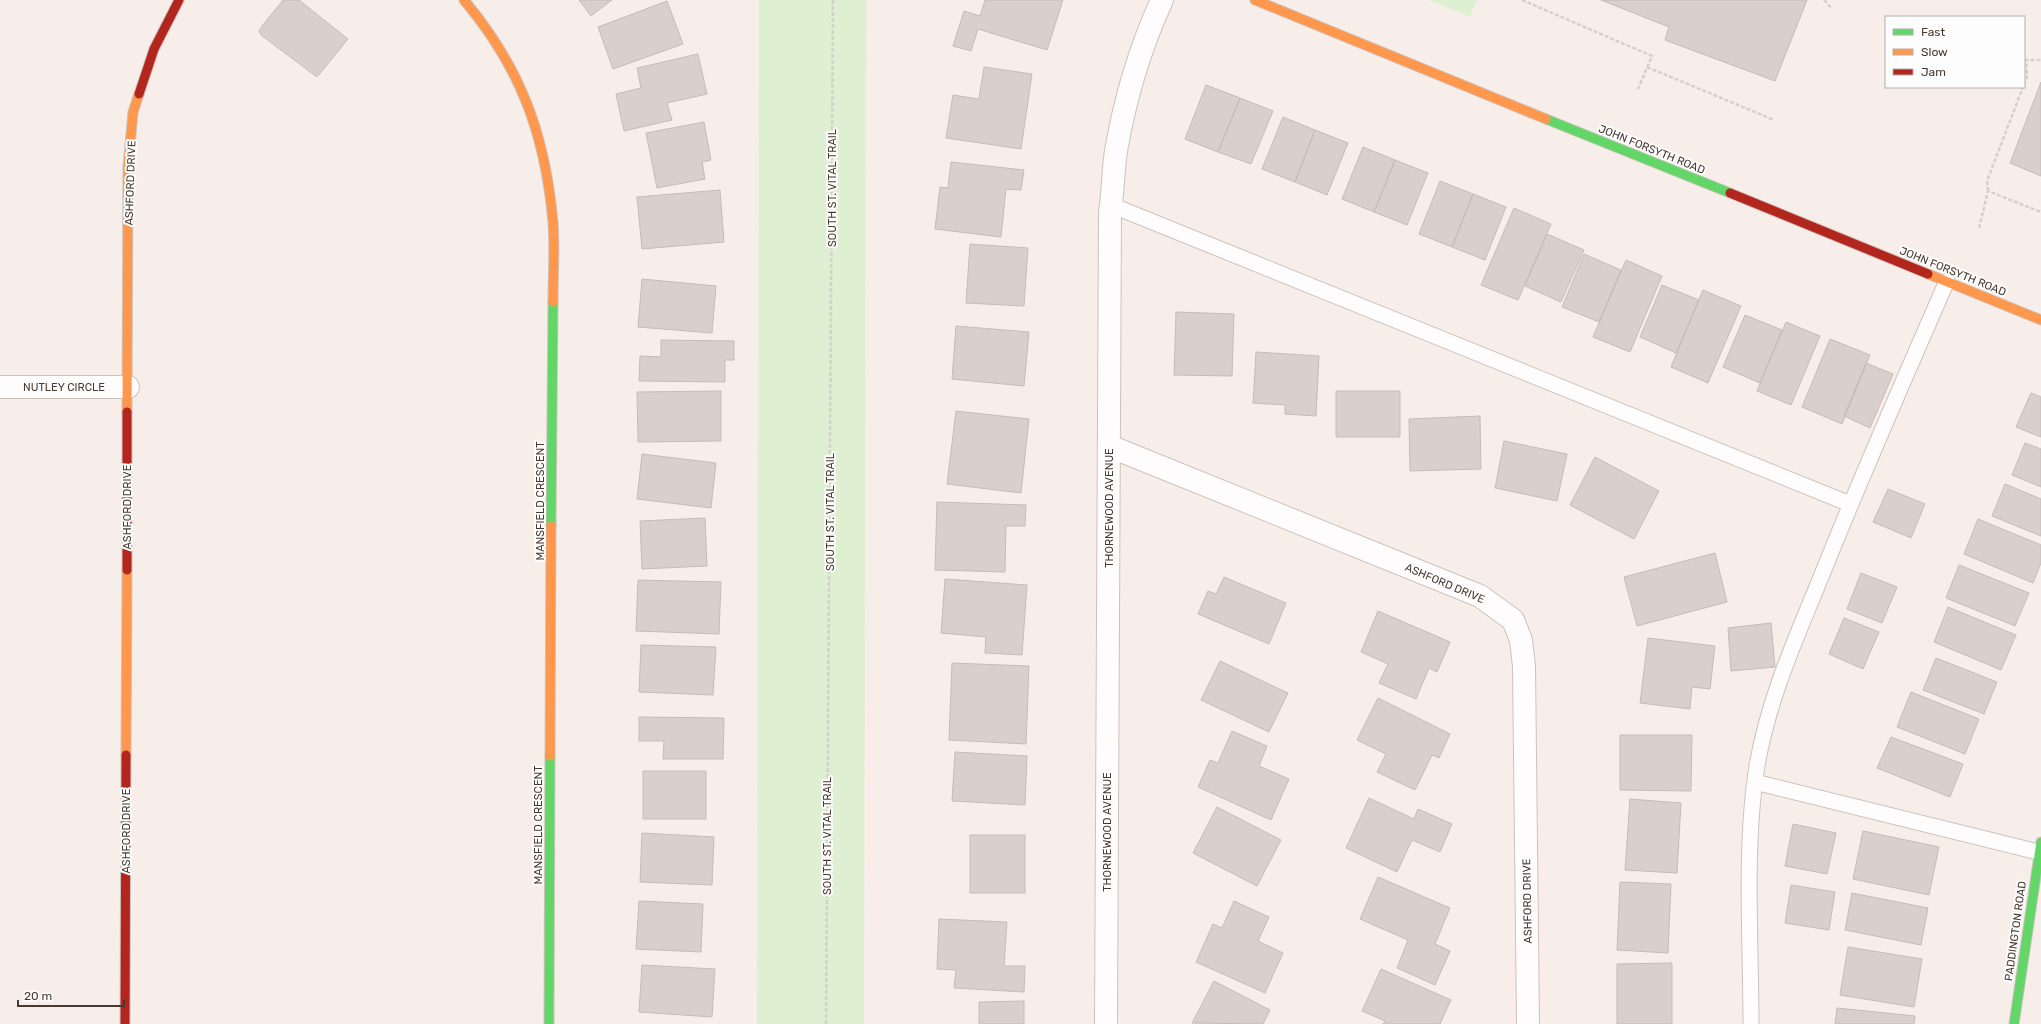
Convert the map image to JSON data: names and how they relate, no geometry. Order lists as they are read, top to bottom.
{
  "streets": {
    "street": [
      "JOHN FORSYTH ROAD",
      "ASHFORD DRIVE",
      "NUTLEY CIRCLE",
      "MANSFIELD CRESCENT",
      "THORNEWOOD AVENUE",
      "PADDINGTON ROAD"
    ],
    "path": ["SOUTH ST. VITAL TRAIL"]
  },
  "crossings": [
    ["ASHFORD DRIVE", "NUTLEY CIRCLE"],
    ["ASHFORD DRIVE", "THORNEWOOD AVENUE"]
  ],
  "legend": ["Fast", "Slow", "Jam"],
  "scale_bar": "20 m"
}
